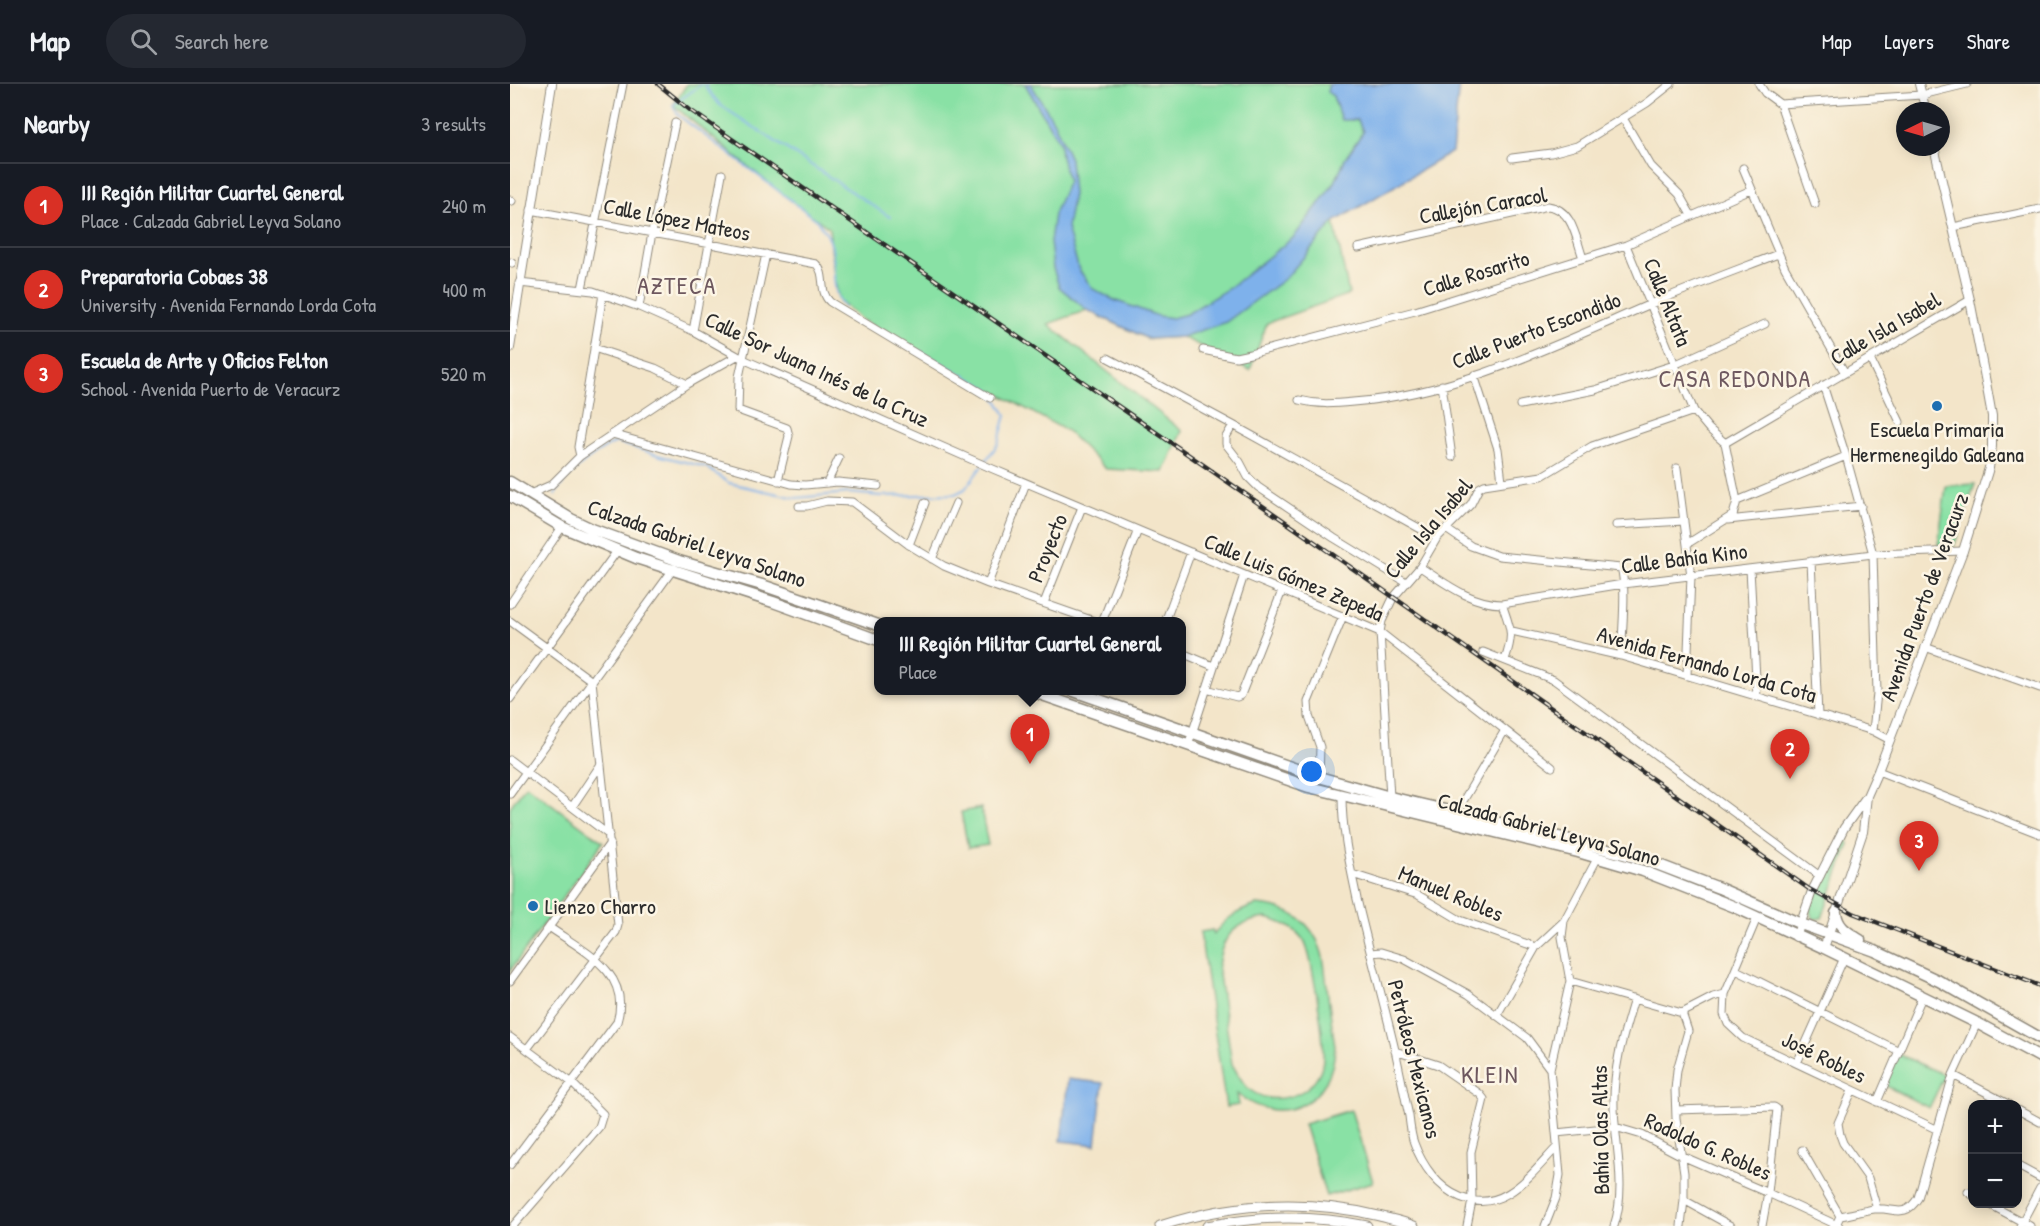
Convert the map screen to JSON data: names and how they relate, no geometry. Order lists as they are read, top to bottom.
{
  "streets": {
    "main road": ["Calzada Gabriel Leyva Solano"],
    "street": [
      "Callejón Caracol",
      "Calle López Mateos",
      "Calle Rosarito",
      "Calle Altata",
      "Calle Isla Isabel",
      "Calle Puerto Escondido",
      "Calle Sor Juana Inés de la Cruz",
      "Proyecto",
      "Calle Bahía Kino",
      "Calle Luis Gómez Zepeda",
      "Avenida Puerto de Veracurz",
      "Avenida Fernando Lorda Cota",
      "Manuel Robles",
      "José Robles",
      "Petróleos Mexicanos",
      "Bahía Olas Altas",
      "Rodoldo G. Robles"
    ]
  },
  "crossings": [
    ["Callejón Caracol", "Calle Rosarito"],
    ["Calle Rosarito", "Calle Altata"],
    ["Calle Altata", "Calle Isla Isabel"],
    ["Calle Altata", "Calle Puerto Escondido"],
    ["Calle Isla Isabel", "Calle Bahía Kino"],
    ["Calle Isla Isabel", "Calle Luis Gómez Zepeda"],
    ["Calle Isla Isabel", "Avenida Puerto de Veracurz"],
    ["Calle Sor Juana Inés de la Cruz", "Calle Luis Gómez Zepeda"],
    ["Calzada Gabriel Leyva Solano", "Avenida Puerto de Veracurz"],
    ["Calzada Gabriel Leyva Solano", "Petróleos Mexicanos"],
    ["Proyecto", "Calle Luis Gómez Zepeda"],
    ["Calle Bahía Kino", "Avenida Puerto de Veracurz"],
    ["Avenida Puerto de Veracurz", "Avenida Fernando Lorda Cota"],
    ["Manuel Robles", "Petróleos Mexicanos"],
    ["Bahía Olas Altas", "Rodoldo G. Robles"]
  ],
  "districts": ["AZTECA", "CASA REDONDA", "KLEIN"],
  "places": ["Escuela Primaria Hermenegildo Galeana", "Lienzo Charro"],
  "north": "left",
  "page": {
    "header": "Map",
    "search": "Search here",
    "nav": ["Map", "Layers", "Share"],
    "heading": ["Nearby", "3 results"],
    "list": [
      {
        "mark": "1",
        "name": "III Región Militar Cuartel General",
        "note": "Place · Calzada Gabriel Leyva Solano",
        "value": "240 m"
      },
      {
        "mark": "2",
        "name": "Preparatoria Cobaes 38",
        "note": "University · Avenida Fernando Lorda Cota",
        "value": "400 m"
      },
      {
        "mark": "3",
        "name": "Escuela de Arte y Oficios Felton",
        "note": "School · Avenida Puerto de Veracurz",
        "value": "520 m"
      }
    ],
    "popup": ["III Región Militar Cuartel General", "Place"],
    "pins": ["1", "2", "3"],
    "map_buttons": ["+", "−"]
  }
}
